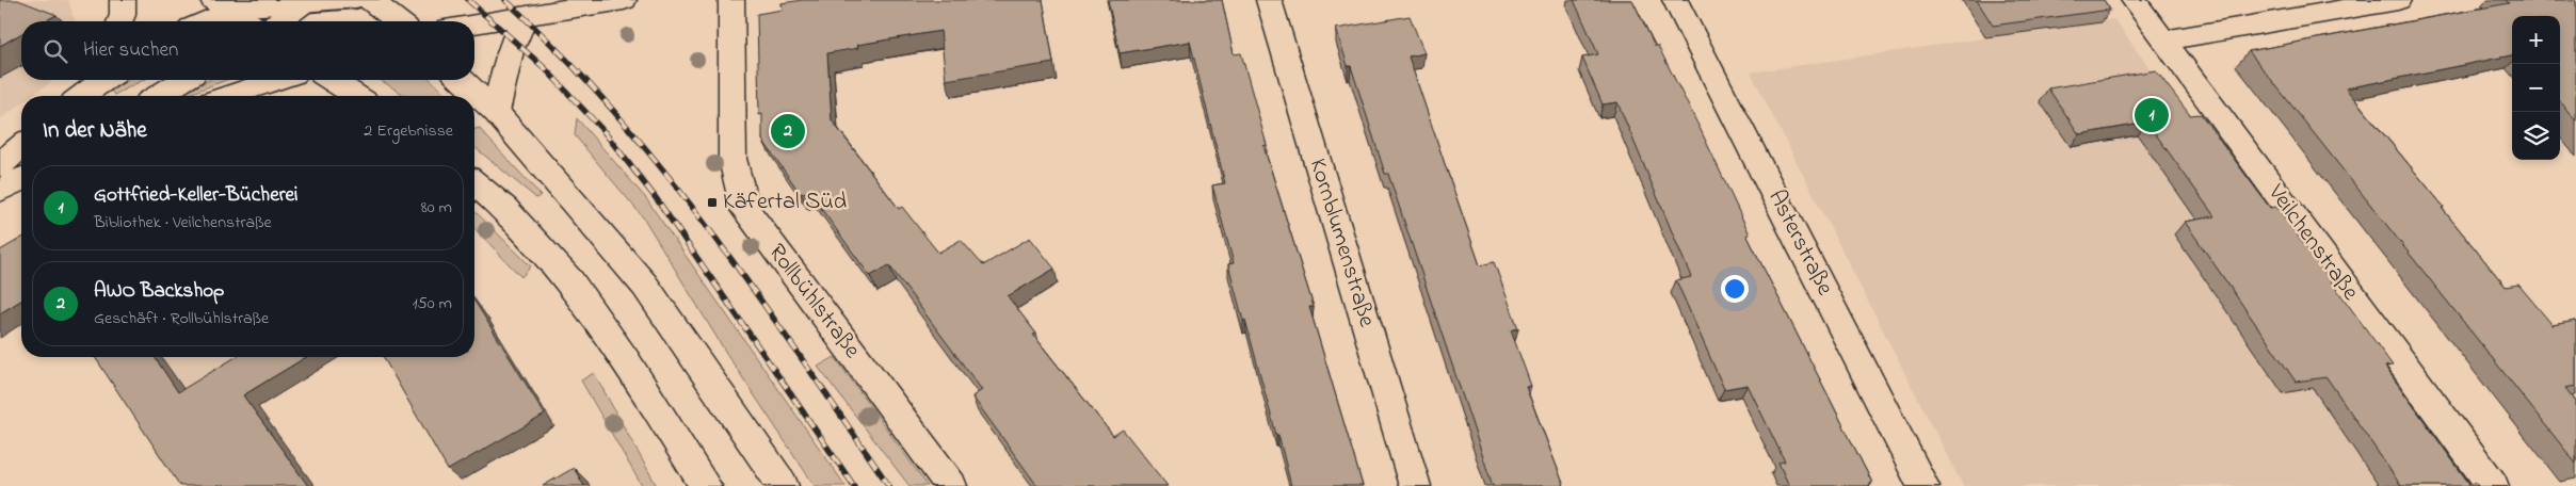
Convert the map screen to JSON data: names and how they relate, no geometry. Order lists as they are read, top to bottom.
{
  "streets": {
    "street": [
      "Kornblumenstraße",
      "Asterstraße",
      "Veilchenstraße",
      "Rollbühlstraße"
    ]
  },
  "places": {
    "transit": ["Käfertal Süd"]
  },
  "page": {
    "map_buttons": ["+", "−"],
    "search": "Hier suchen",
    "pins": ["1", "2"],
    "heading": ["In der Nähe", "2 Ergebnisse"],
    "list": [
      {
        "mark": "1",
        "name": "Gottfried-Keller-Bücherei",
        "note": "Bibliothek · Veilchenstraße",
        "value": "80 m"
      },
      {
        "mark": "2",
        "name": "AWO Backshop",
        "note": "Geschäft · Rollbühlstraße",
        "value": "150 m"
      }
    ]
  }
}
